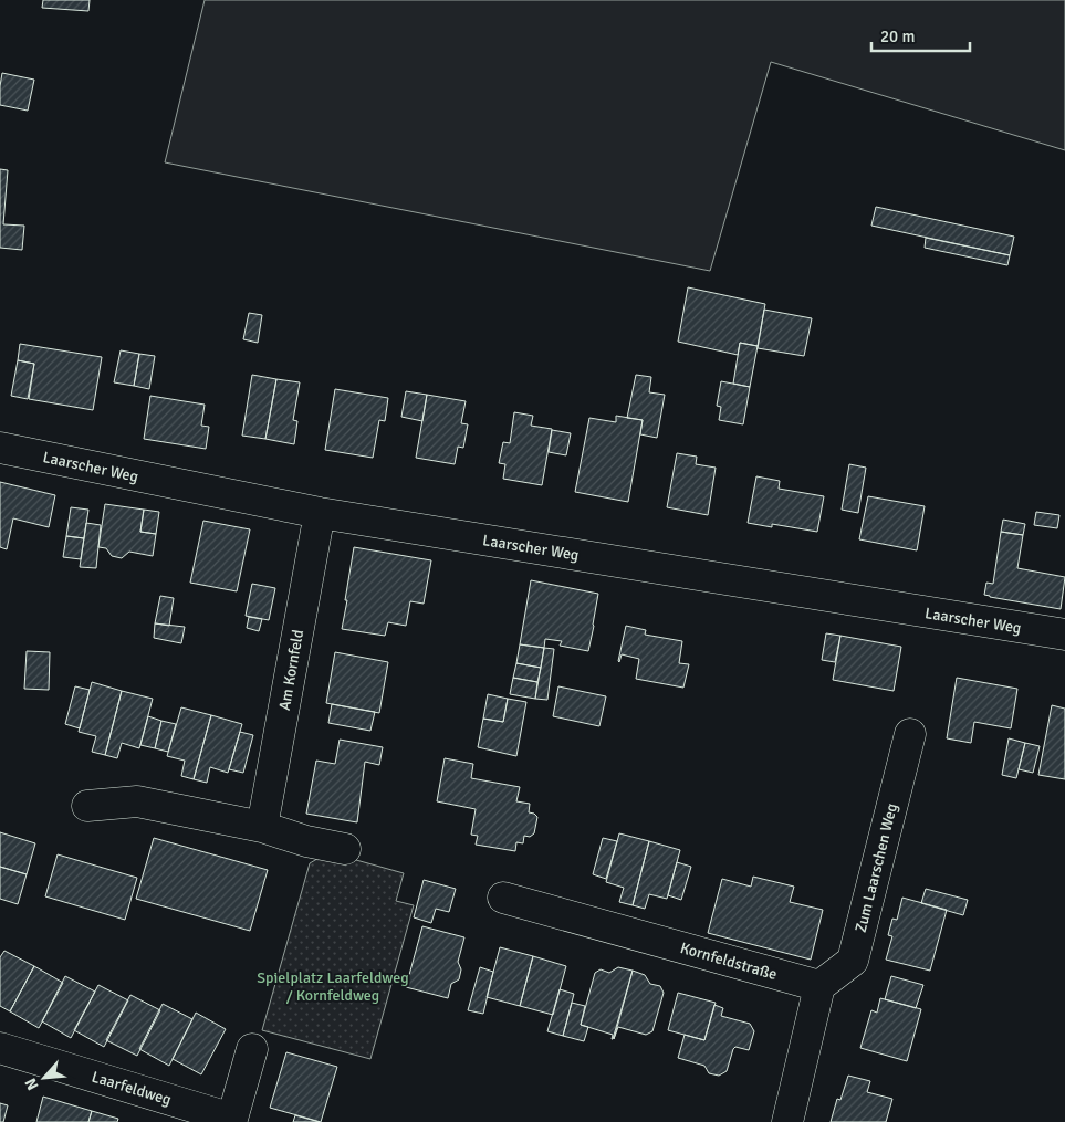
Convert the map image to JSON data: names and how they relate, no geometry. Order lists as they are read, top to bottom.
{
  "streets": {
    "street": [
      "Laarscher Weg",
      "Am Kornfeld",
      "Zum Laarschen Weg",
      "Kornfeldstraße",
      "Laarfeldweg"
    ]
  },
  "crossings": [
    ["Laarscher Weg", "Am Kornfeld"],
    ["Zum Laarschen Weg", "Kornfeldstraße"]
  ],
  "parks": ["Spielplatz Laarfeldweg / Kornfeldweg"],
  "scale_bar": "20 m",
  "north": "bottom left"
}
